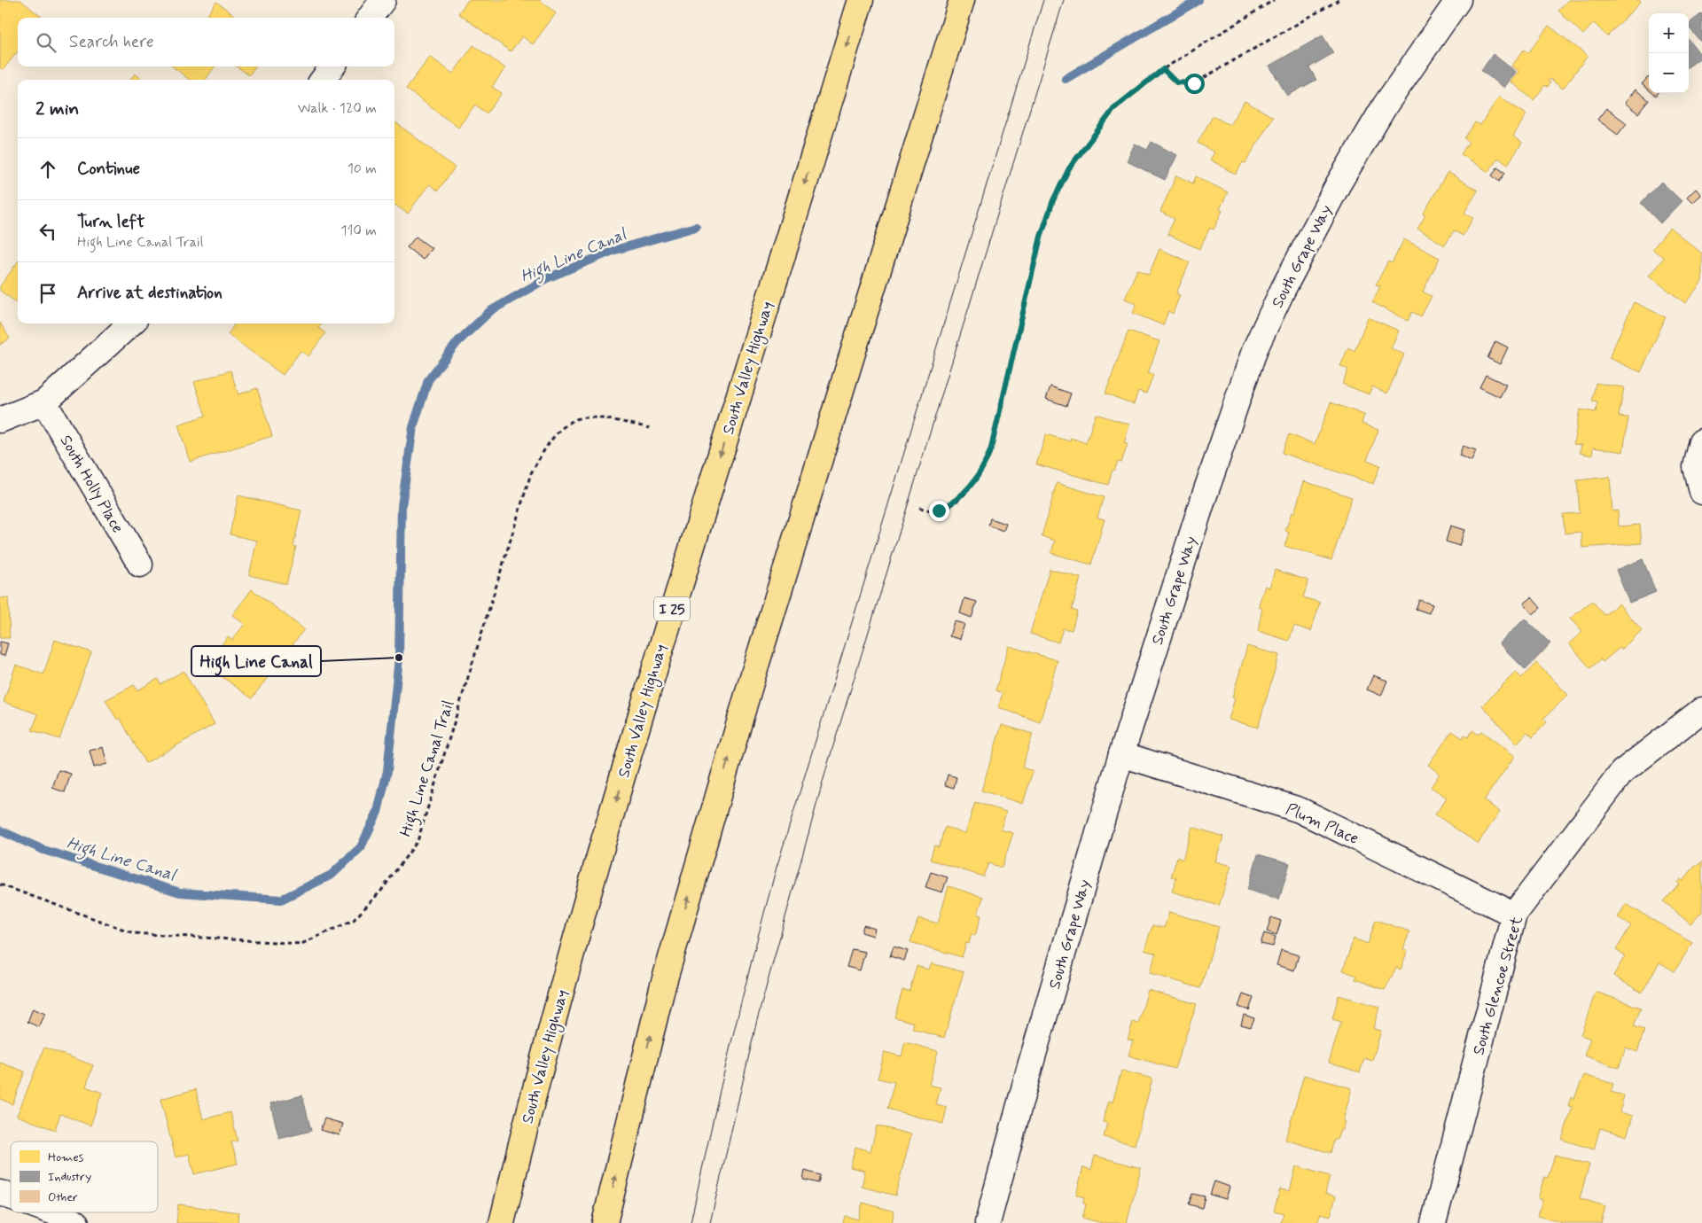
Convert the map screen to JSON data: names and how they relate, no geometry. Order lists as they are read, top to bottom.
{
  "streets": {
    "highway": ["South Valley Highway", "I 25"],
    "street": [
      "South Grape Way",
      "South Holly Place",
      "Plum Place",
      "South Glencoe Street"
    ],
    "path": ["High Line Canal Trail"]
  },
  "crossings": [
    ["South Grape Way", "Plum Place"],
    ["Plum Place", "South Glencoe Street"]
  ],
  "water": ["High Line Canal"],
  "places": ["High Line Canal"],
  "legend": ["Homes", "Industry", "Other"],
  "page": {
    "map_buttons": ["+", "−"],
    "search": "Search here",
    "heading": ["2 min", "Walk · 120 m"],
    "list": [
      ["Continue", "10 m"],
      ["Turn left", "High Line Canal Trail", "110 m"],
      "Arrive at destination"
    ]
  }
}
